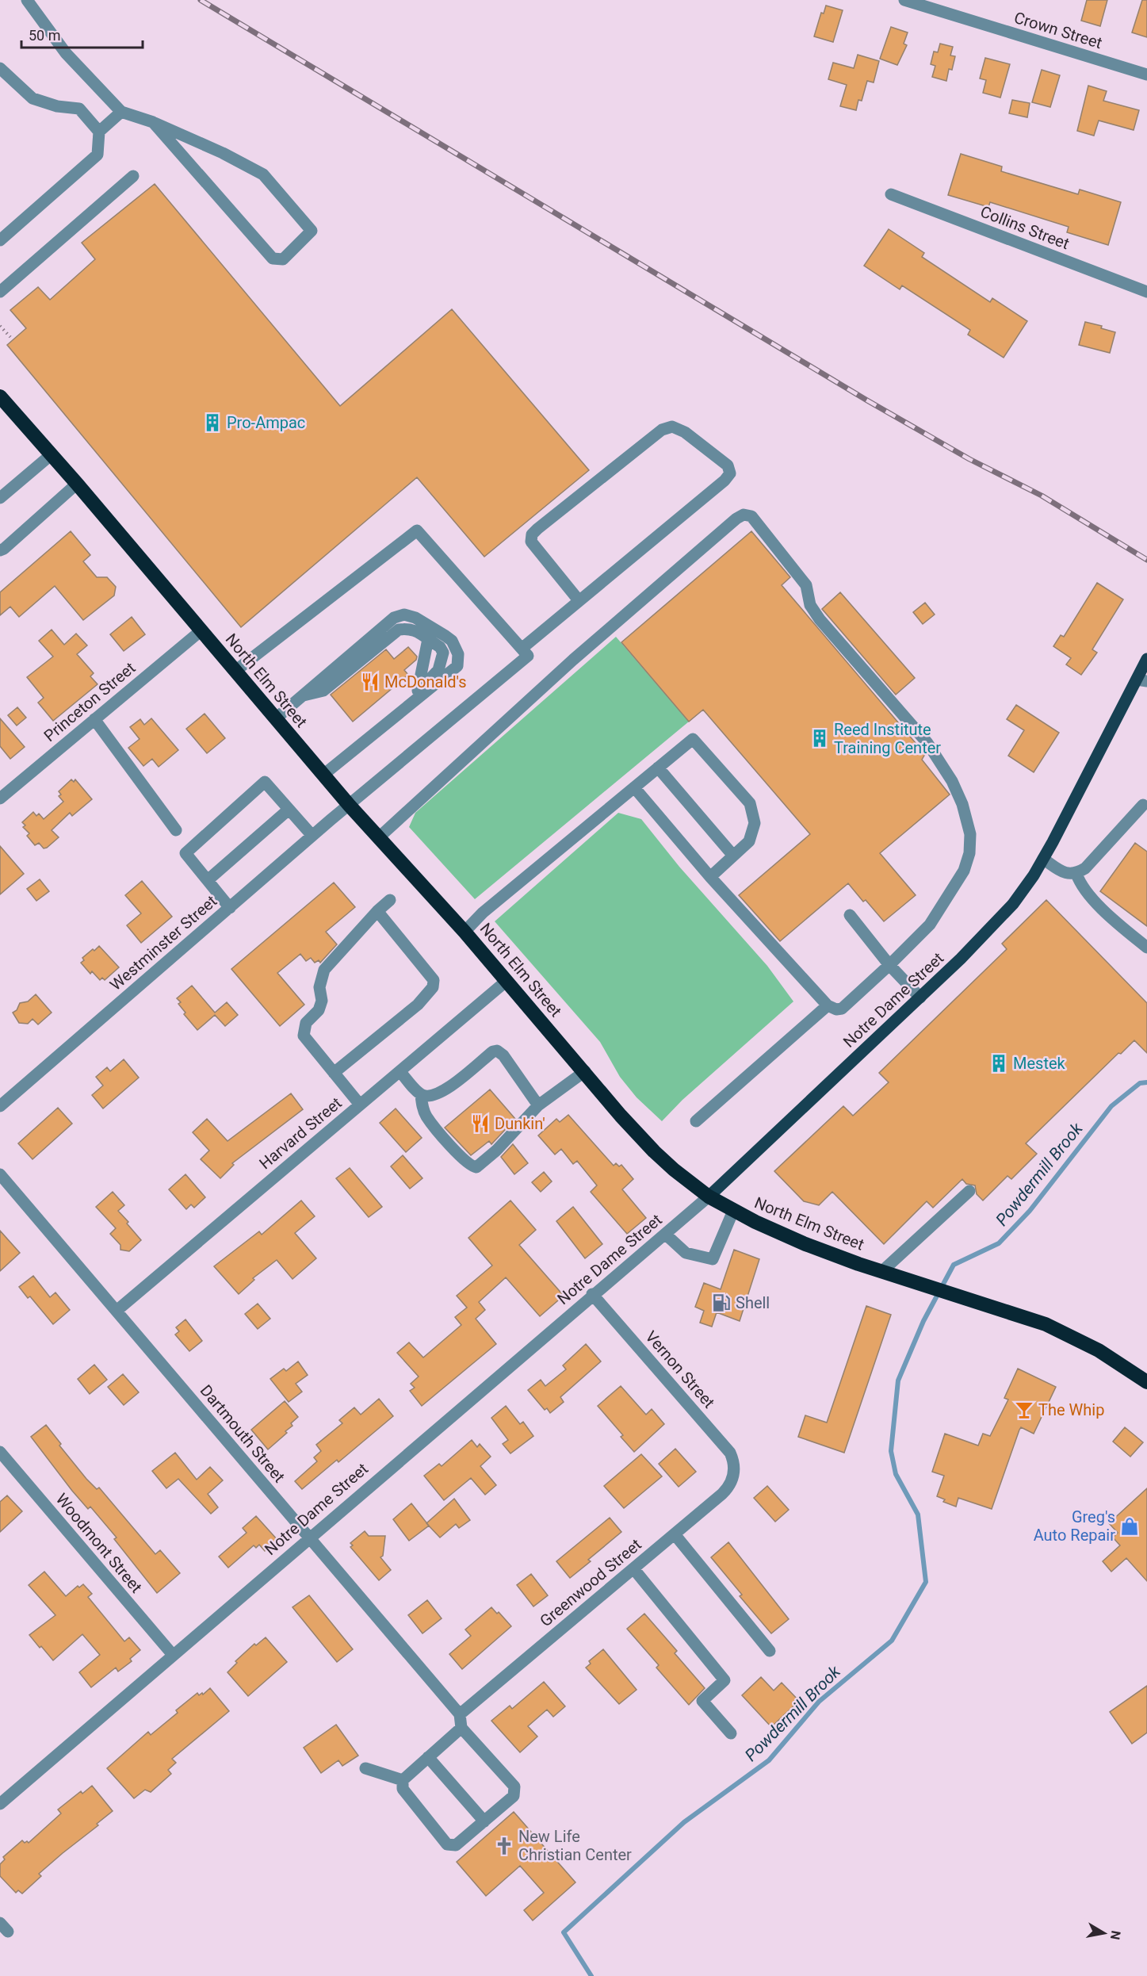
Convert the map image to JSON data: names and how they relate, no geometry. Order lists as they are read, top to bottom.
{
  "streets": {
    "highway": ["North Elm Street"],
    "main road": ["Notre Dame Street"],
    "street": [
      "Crown Street",
      "Collins Street",
      "Princeton Street",
      "Westminster Street",
      "Harvard Street",
      "Vernon Street",
      "Dartmouth Street",
      "Woodmont Street",
      "Greenwood Street"
    ]
  },
  "crossings": [
    ["North Elm Street", "Princeton Street"],
    ["North Elm Street", "Westminster Street"],
    ["North Elm Street", "Notre Dame Street"],
    ["North Elm Street", "Harvard Street"],
    ["Notre Dame Street", "Vernon Street"],
    ["Notre Dame Street", "Dartmouth Street"],
    ["Notre Dame Street", "Woodmont Street"],
    ["Harvard Street", "Dartmouth Street"],
    ["Vernon Street", "Greenwood Street"],
    ["Dartmouth Street", "Greenwood Street"]
  ],
  "water": ["Powdermill Brook"],
  "places": {
    "building": ["Pro-Ampac", "Reed Institute Training Center", "Mestek"],
    "restaurant": ["McDonald's", "Dunkin'"],
    "fuel station": ["Shell"],
    "bar": ["The Whip"],
    "shop": ["Greg's Auto Repair"],
    "church": ["New Life Christian Center"]
  },
  "scale_bar": "50 m",
  "north": "right"
}
